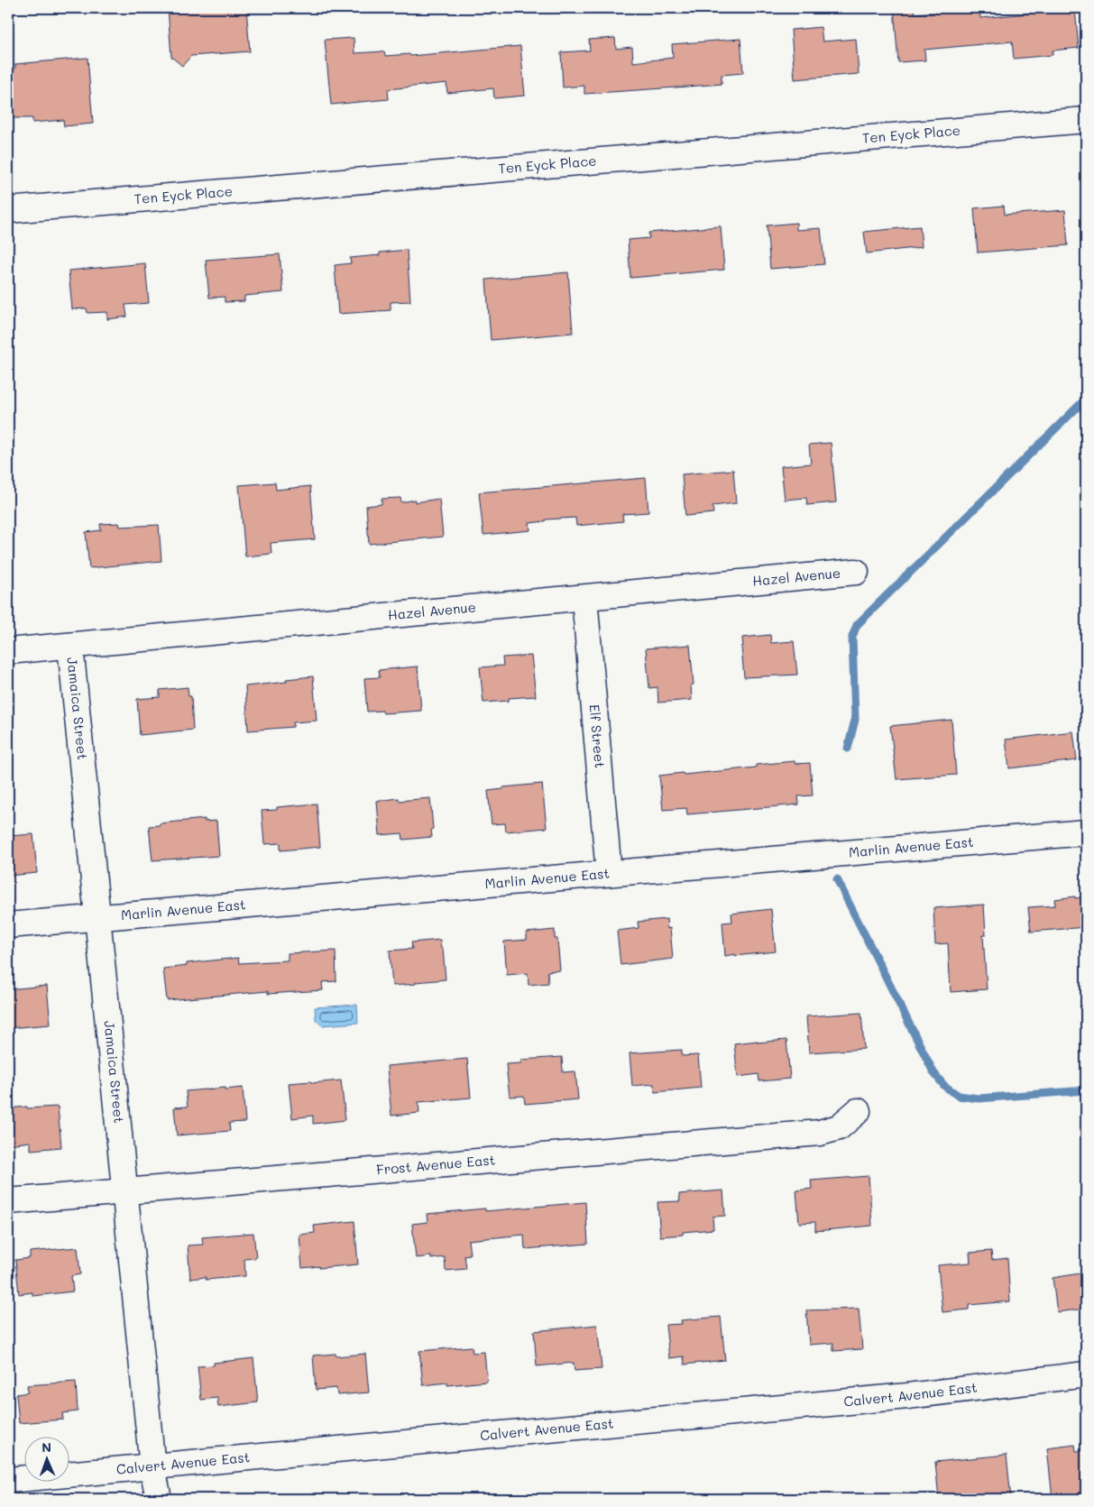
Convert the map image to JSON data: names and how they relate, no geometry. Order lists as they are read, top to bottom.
{
  "streets": {
    "street": [
      "Ten Eyck Place",
      "Hazel Avenue",
      "Jamaica Street",
      "Elf Street",
      "Marlin Avenue East",
      "Frost Avenue East",
      "Calvert Avenue East"
    ]
  },
  "crossings": [
    ["Hazel Avenue", "Jamaica Street"],
    ["Hazel Avenue", "Elf Street"],
    ["Jamaica Street", "Marlin Avenue East"],
    ["Jamaica Street", "Frost Avenue East"],
    ["Jamaica Street", "Calvert Avenue East"],
    ["Elf Street", "Marlin Avenue East"]
  ],
  "north": "top"
}
